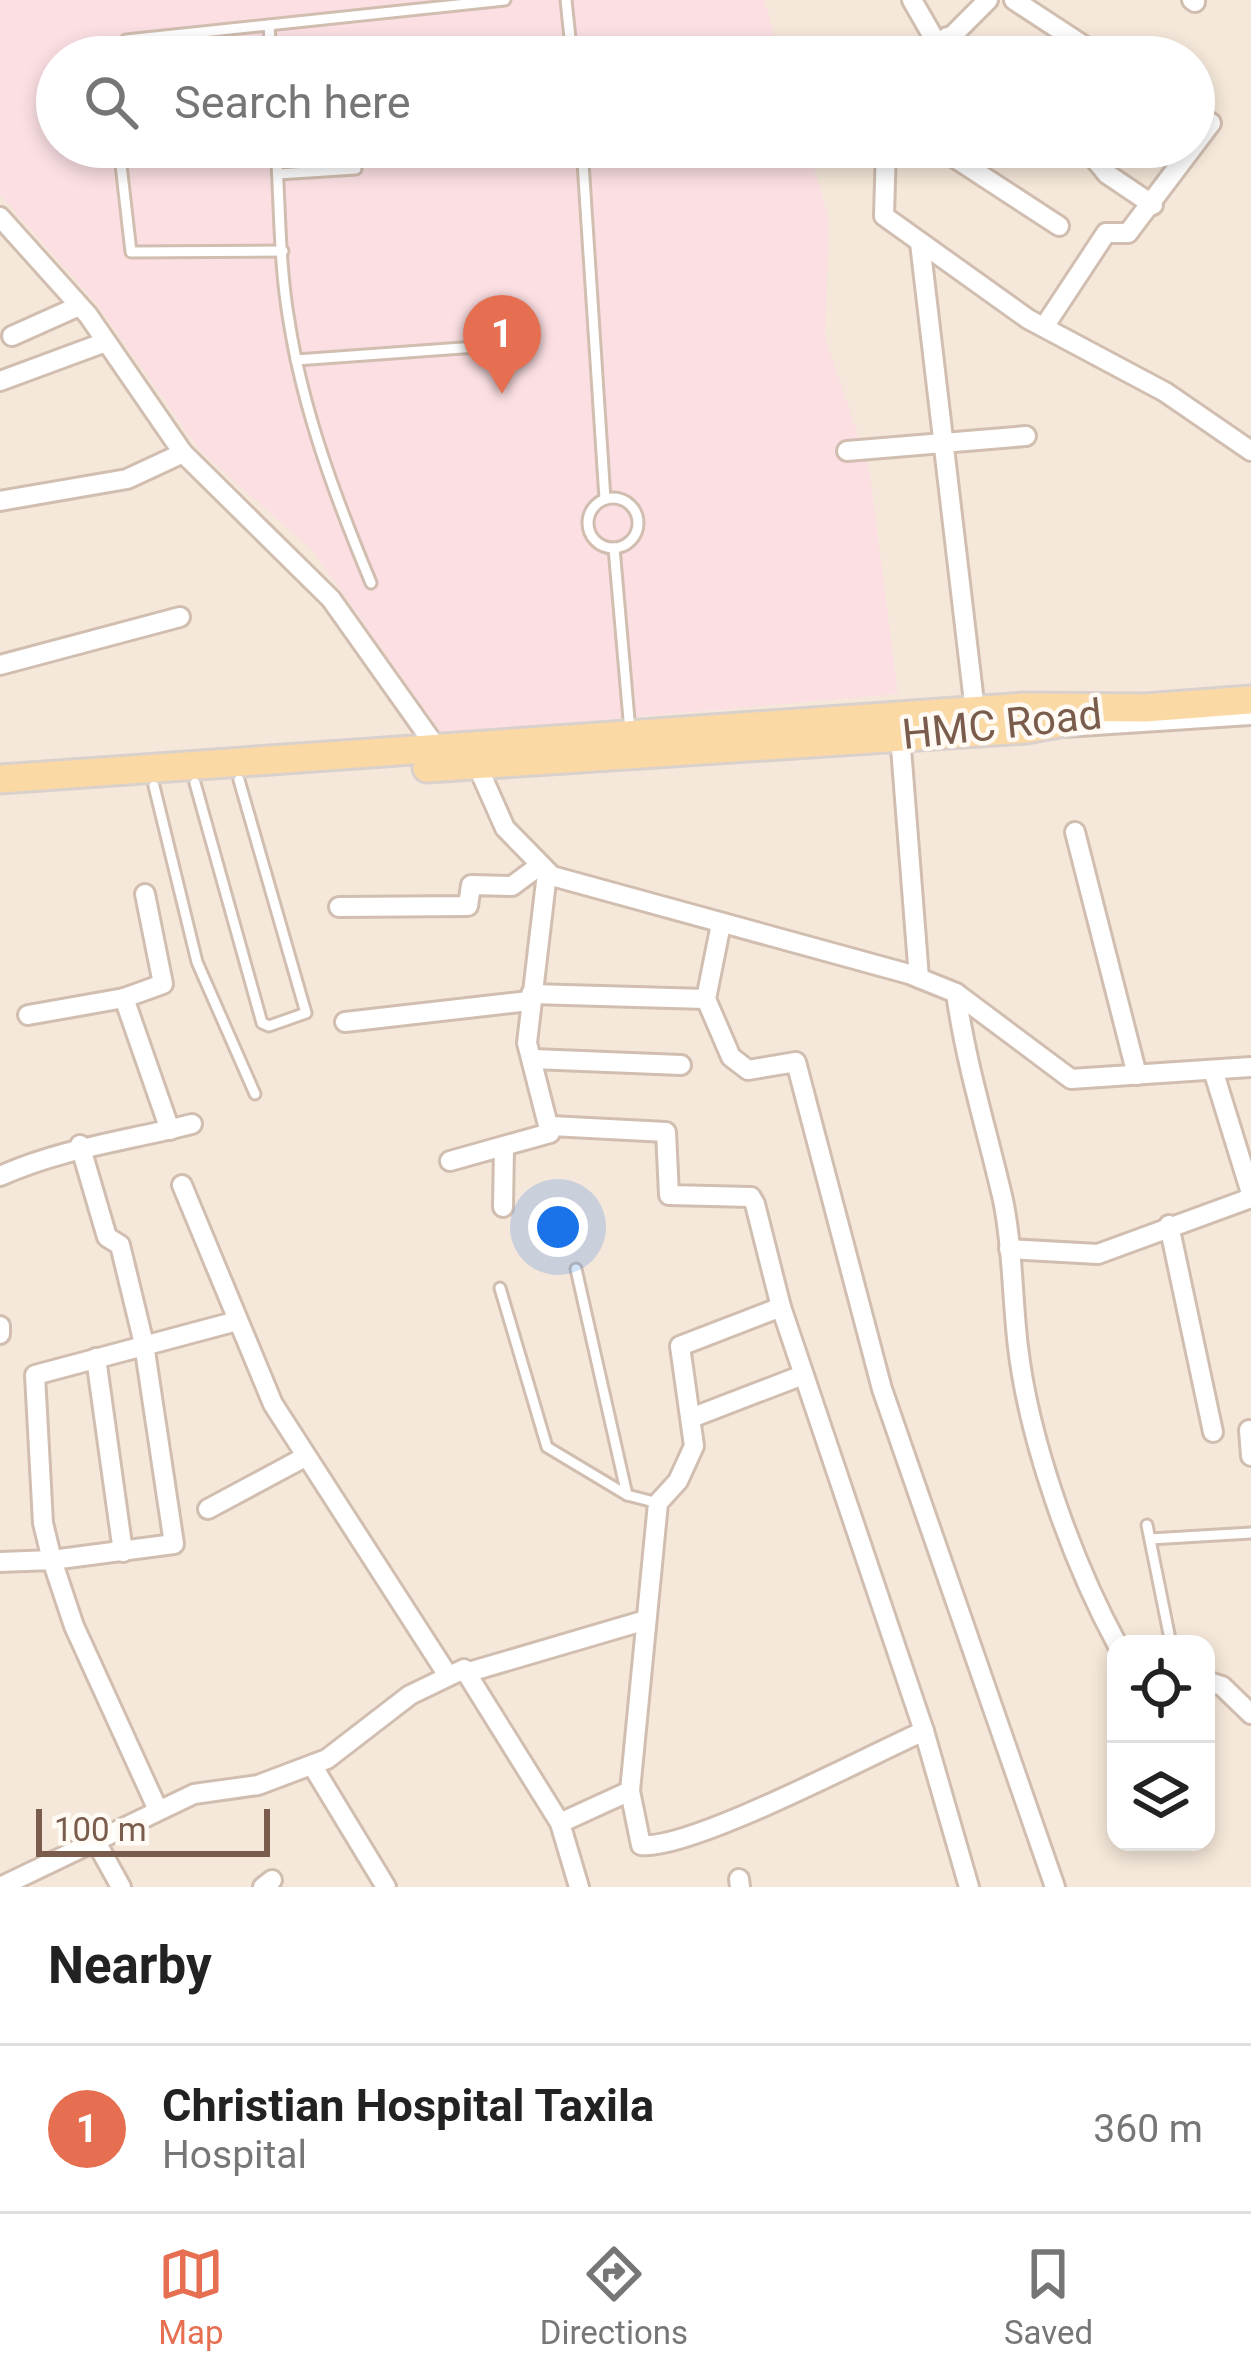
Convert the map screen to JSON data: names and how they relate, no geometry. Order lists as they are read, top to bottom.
{
  "streets": {
    "main road": ["HMC Road"]
  },
  "scale_bar": "100 m",
  "page": {
    "search": "Search here",
    "pins": "1",
    "scale": "100 m",
    "heading": "Nearby",
    "list": [
      {
        "mark": "1",
        "name": "Christian Hospital Taxila",
        "note": "Hospital",
        "value": "360 m"
      }
    ],
    "nav": ["Map", "Directions", "Saved"]
  }
}
